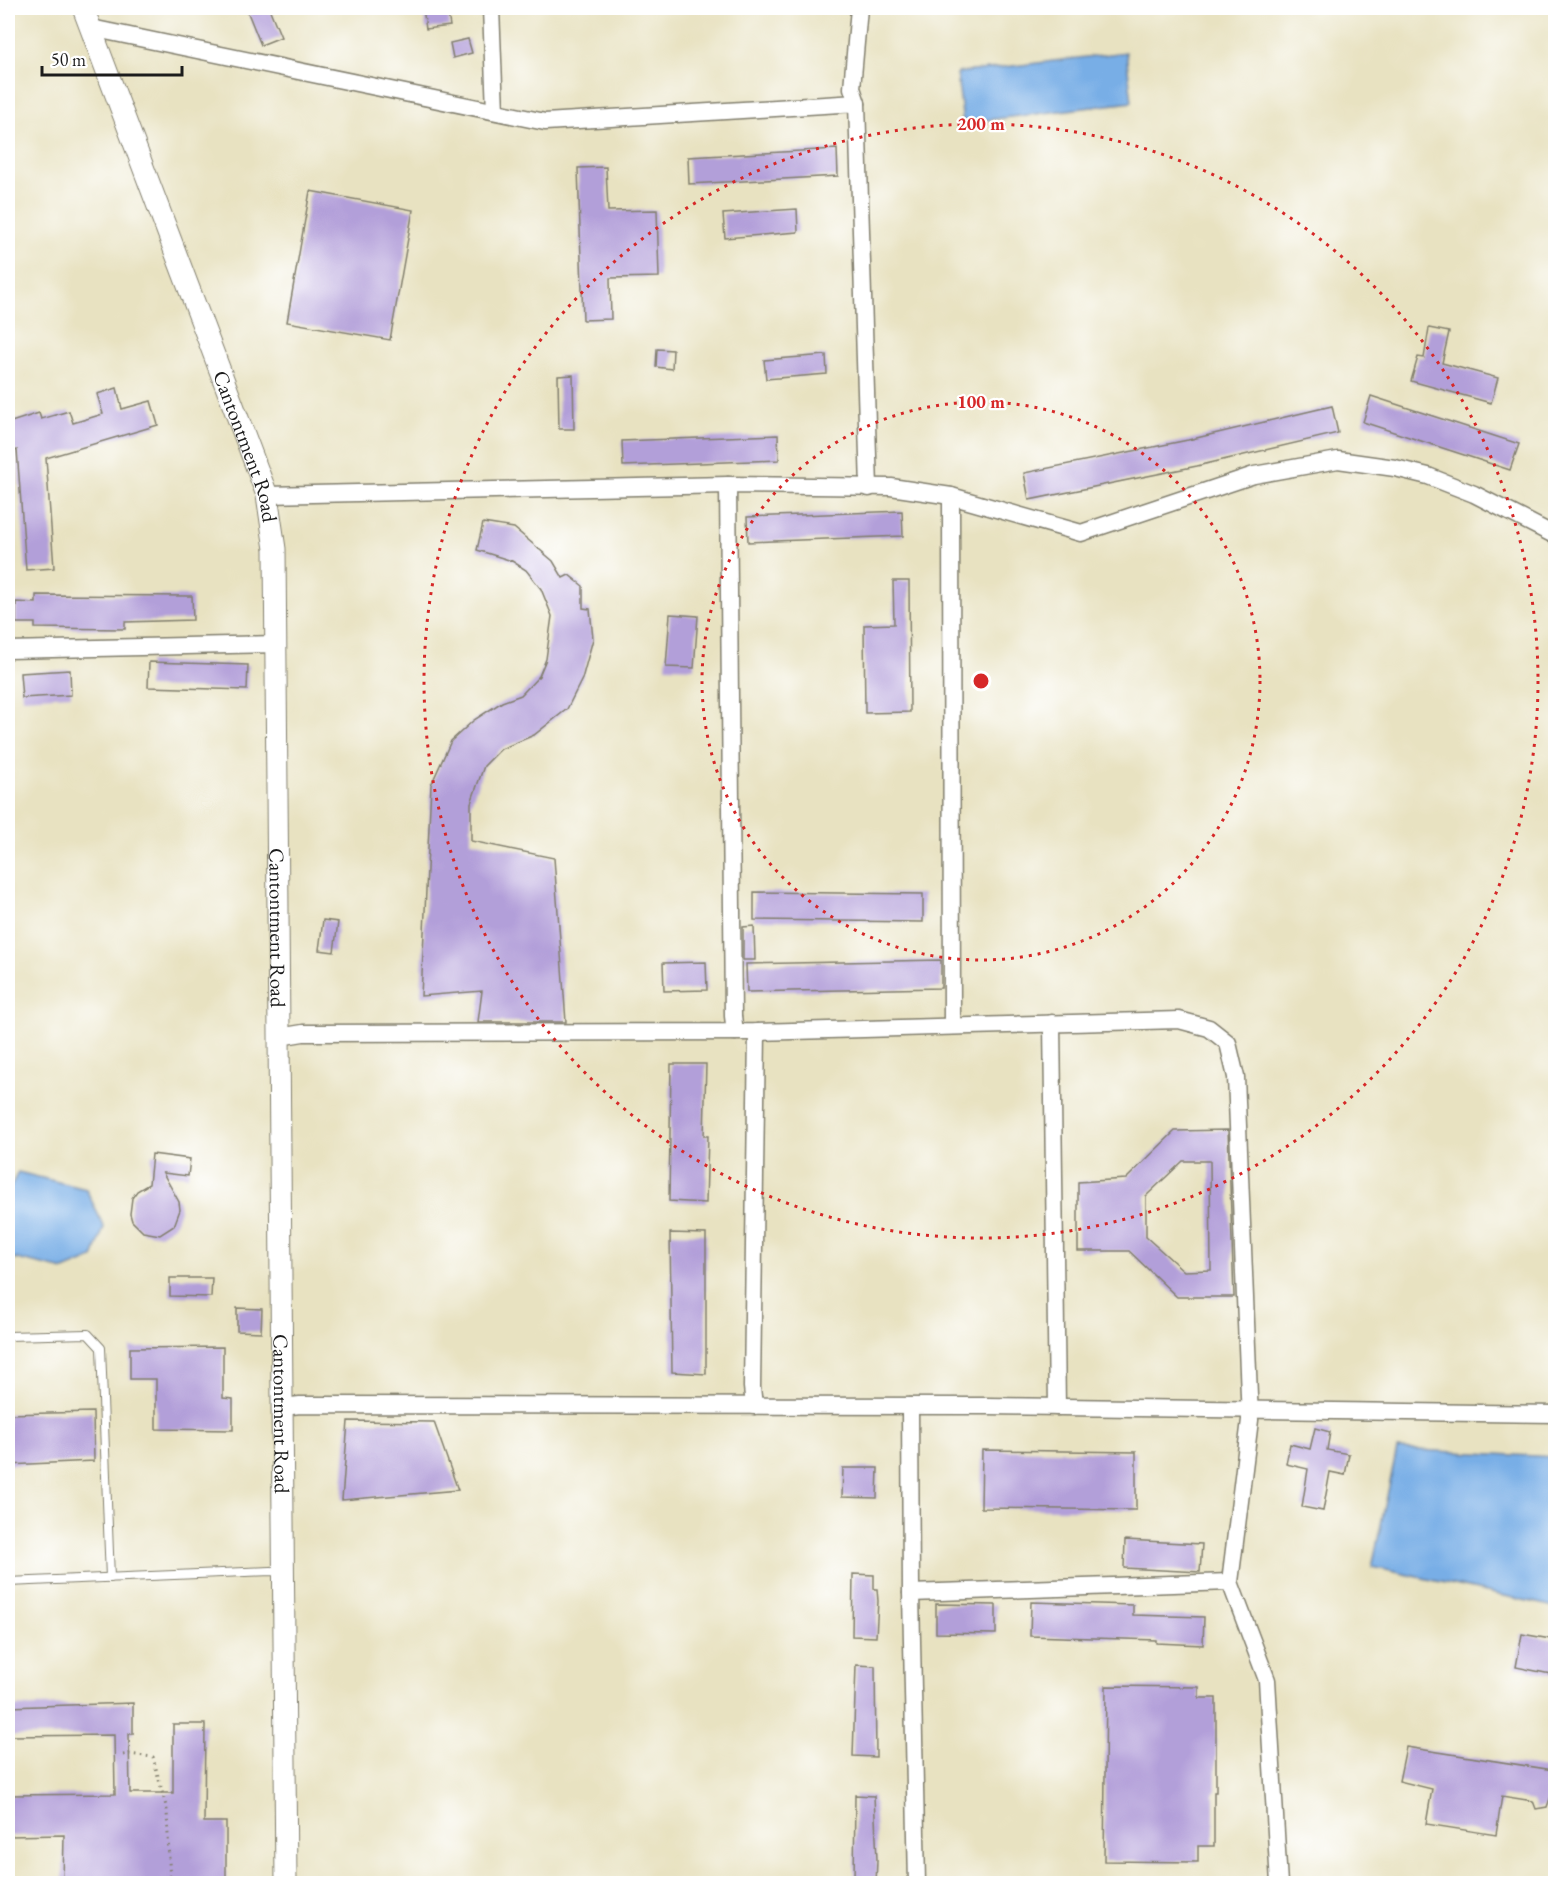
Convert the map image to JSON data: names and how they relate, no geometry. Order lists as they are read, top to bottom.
{
  "streets": {
    "street": ["Cantontment Road"]
  },
  "scale_bar": "50 m",
  "rings": ["200 m", "100 m"]
}
